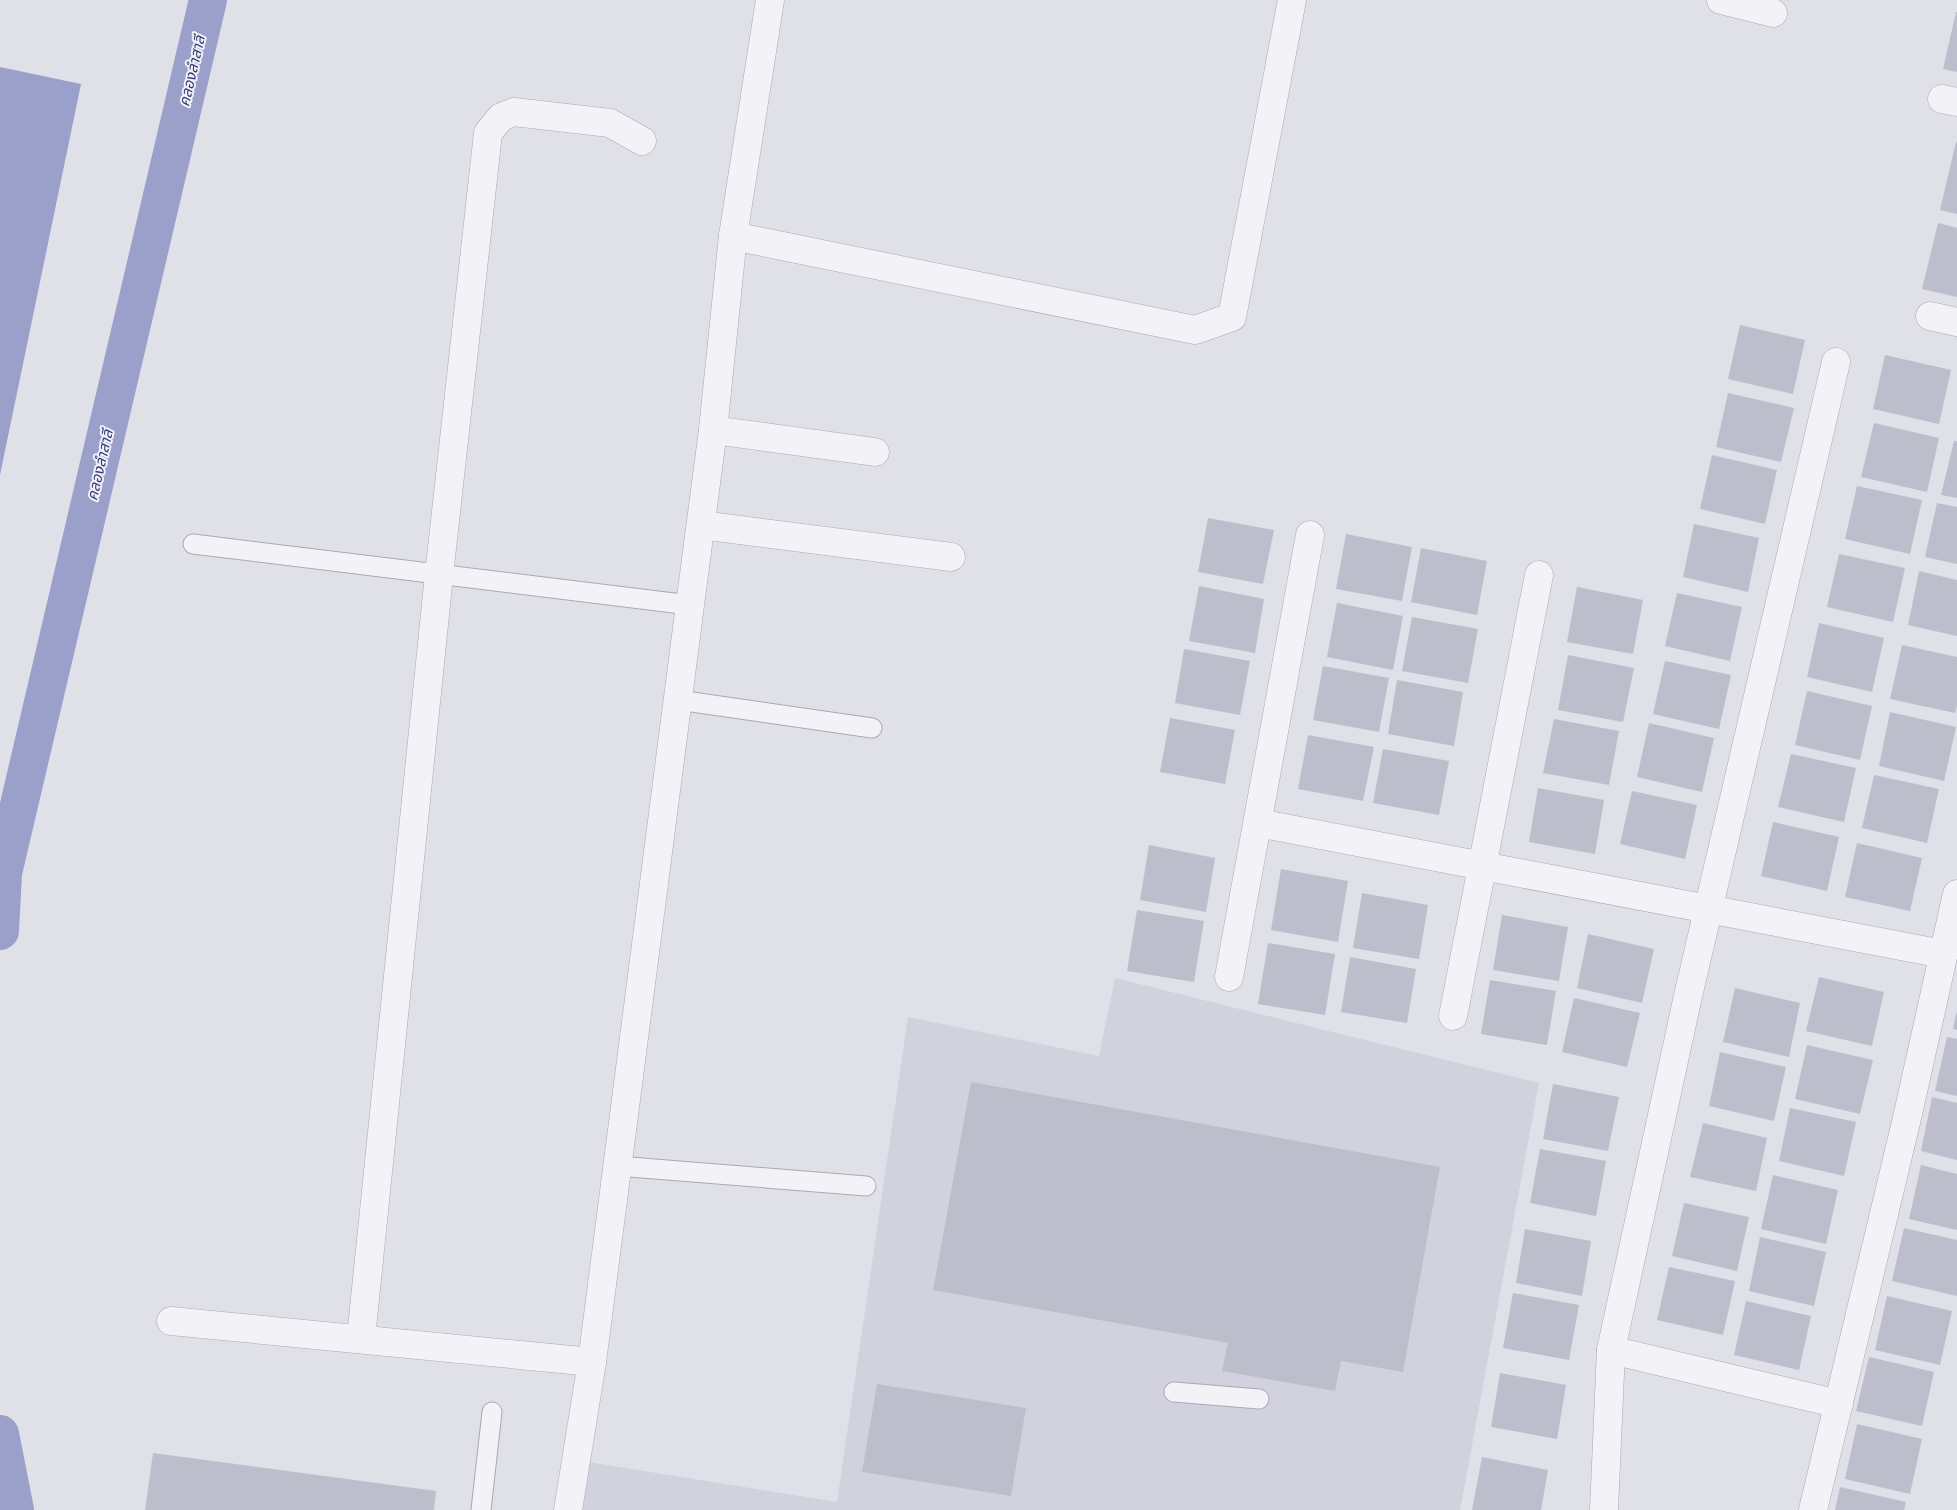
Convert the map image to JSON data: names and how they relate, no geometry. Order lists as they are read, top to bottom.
{
  "water": ["คลองลำสาลี"]
}
